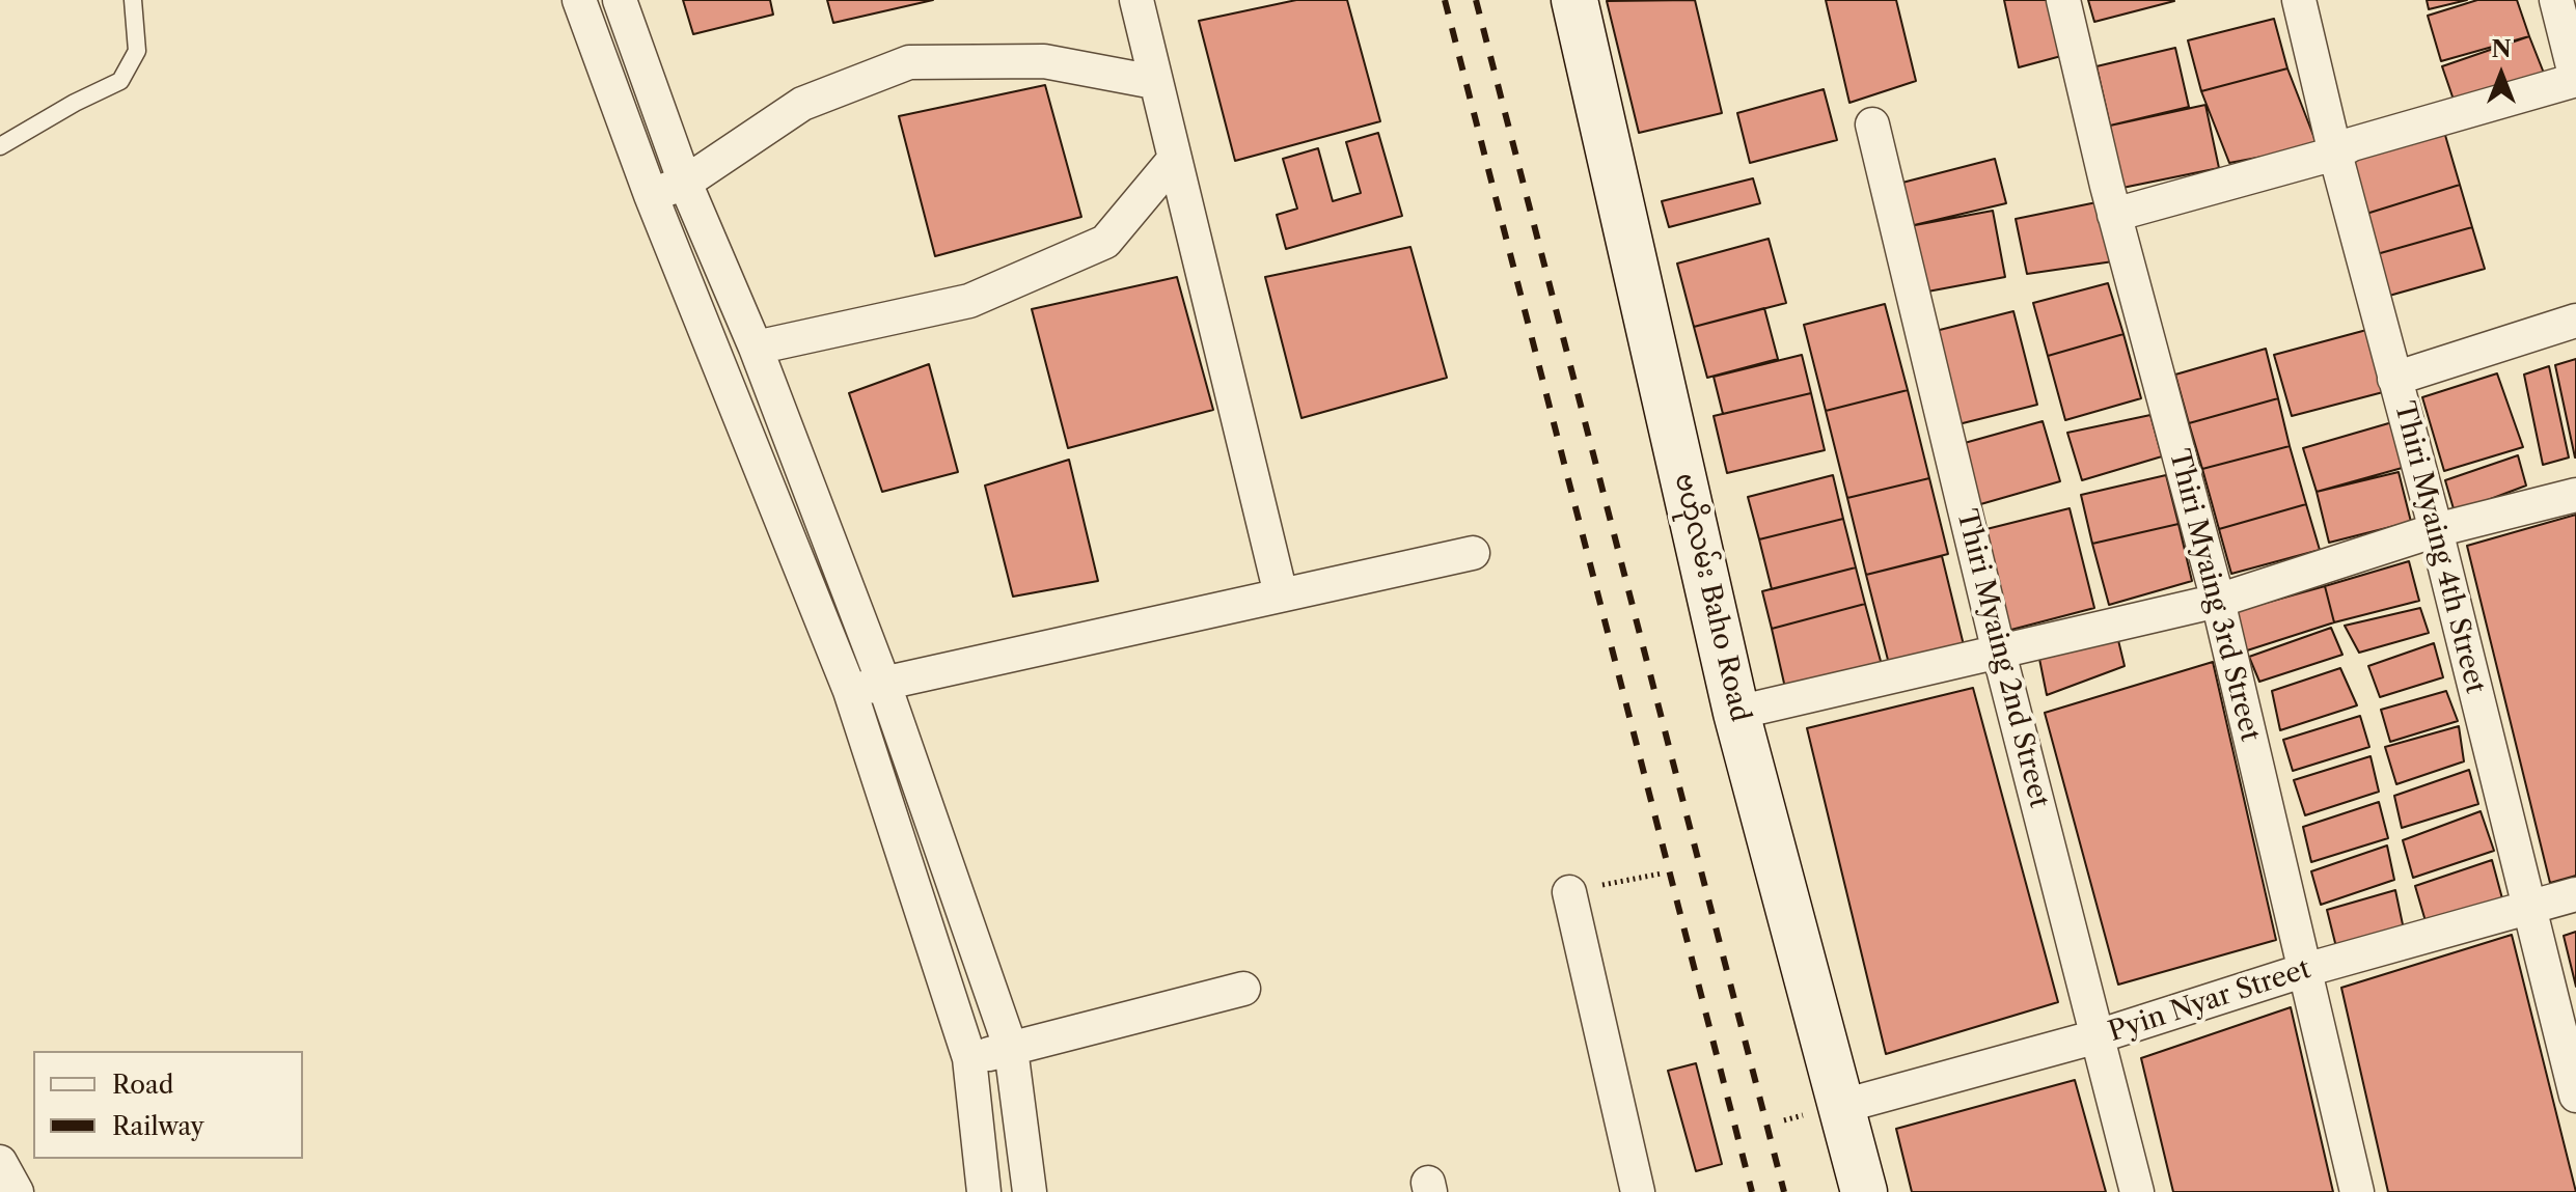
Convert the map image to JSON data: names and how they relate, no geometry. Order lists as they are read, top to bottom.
{
  "streets": {
    "main road": ["ဗဟိုလမ်း Baho Road"],
    "street": [
      "Thiri Myaing 4th Street",
      "Thiri Myaing 3rd Street",
      "Thiri Myaing 2nd Street",
      "Pyin Nyar Street"
    ]
  },
  "crossings": [
    ["Thiri Myaing 4th Street", "Pyin Nyar Street"],
    ["Thiri Myaing 3rd Street", "Pyin Nyar Street"],
    ["ဗဟိုလမ်း Baho Road", "Pyin Nyar Street"],
    ["Thiri Myaing 2nd Street", "Pyin Nyar Street"]
  ],
  "legend": ["Road", "Railway"],
  "north": "top"
}
